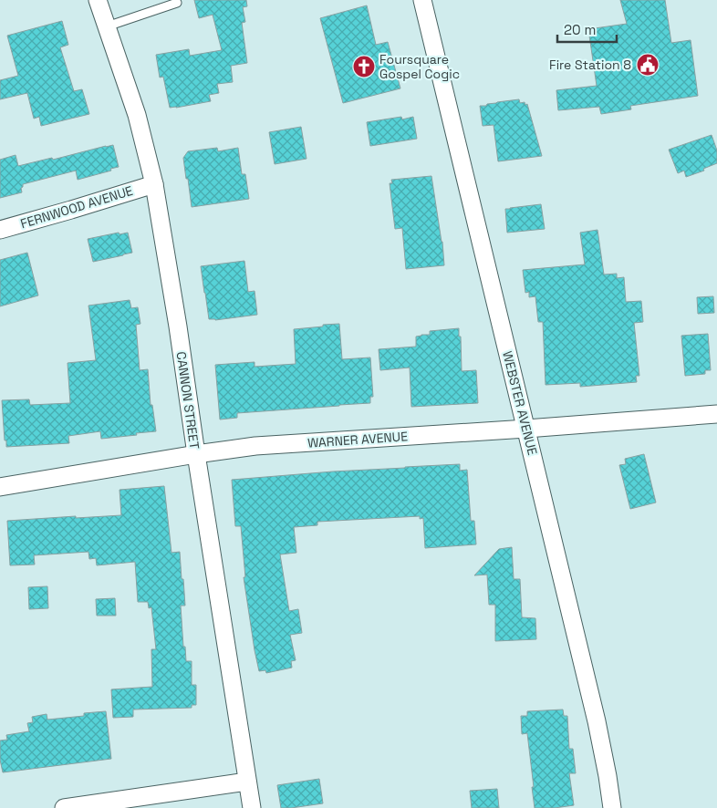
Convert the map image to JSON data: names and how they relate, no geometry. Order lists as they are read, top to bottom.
{
  "streets": {
    "street": [
      "FERNWOOD AVENUE",
      "CANNON STREET",
      "WEBSTER AVENUE",
      "WARNER AVENUE"
    ]
  },
  "crossings": [
    ["FERNWOOD AVENUE", "CANNON STREET"],
    ["CANNON STREET", "WARNER AVENUE"],
    ["WEBSTER AVENUE", "WARNER AVENUE"]
  ],
  "places": {
    "public building": ["Fire Station 8"],
    "church": ["Foursquare Gospel Cogic"]
  },
  "scale_bar": "20 m"
}
